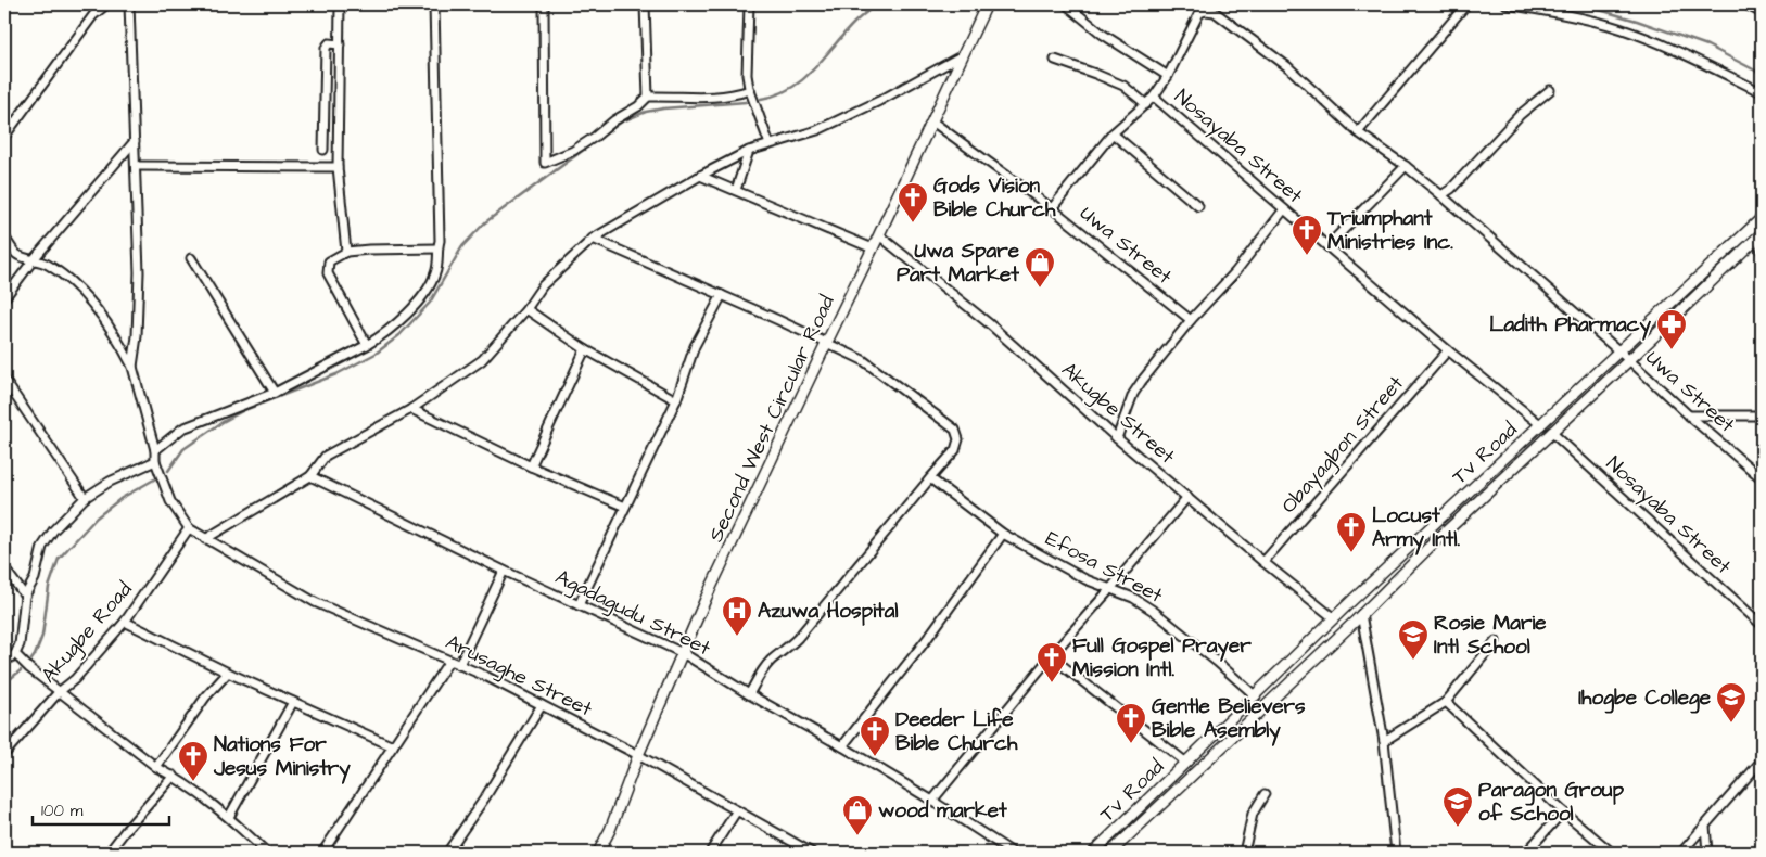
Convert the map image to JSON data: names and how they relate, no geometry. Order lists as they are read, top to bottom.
{
  "streets": {
    "street": [
      "Nosayaba Street",
      "Uwa Street",
      "Akugbe Street",
      "Second West Circular Road",
      "Obayagbon Street",
      "Tv Road",
      "Efosa Street",
      "Agadagudu Street",
      "Akugbe Road",
      "Arusaghe Street"
    ]
  },
  "crossings": [
    ["Nosayaba Street", "Uwa Street"],
    ["Nosayaba Street", "Obayagbon Street"],
    ["Nosayaba Street", "Tv Road"],
    ["Uwa Street", "Second West Circular Road"],
    ["Uwa Street", "Tv Road"],
    ["Akugbe Street", "Second West Circular Road"],
    ["Akugbe Street", "Obayagbon Street"],
    ["Akugbe Street", "Tv Road"],
    ["Second West Circular Road", "Agadagudu Street"],
    ["Second West Circular Road", "Arusaghe Street"],
    ["Tv Road", "Efosa Street"],
    ["Akugbe Road", "Arusaghe Street"]
  ],
  "places": {
    "church": [
      "Gods Vision Bible Church",
      "Triumphant Ministries Inc.",
      "Locust Army Intl.",
      "Full Gospel Prayer Mission Intl.",
      "Gentle Believers Bible Asembly",
      "Deeder Life Bible Church",
      "Nations For Jesus Ministry"
    ],
    "shop": ["Uwa Spare Part Market", "wood market"],
    "pharmacy": ["Ladith Pharmacy"],
    "hospital": ["Azuwa Hospital"],
    "school or university": ["Rosie Marie Intl School", "Ihogbe College", "Paragon Group of School"]
  },
  "scale_bar": "100 m"
}
